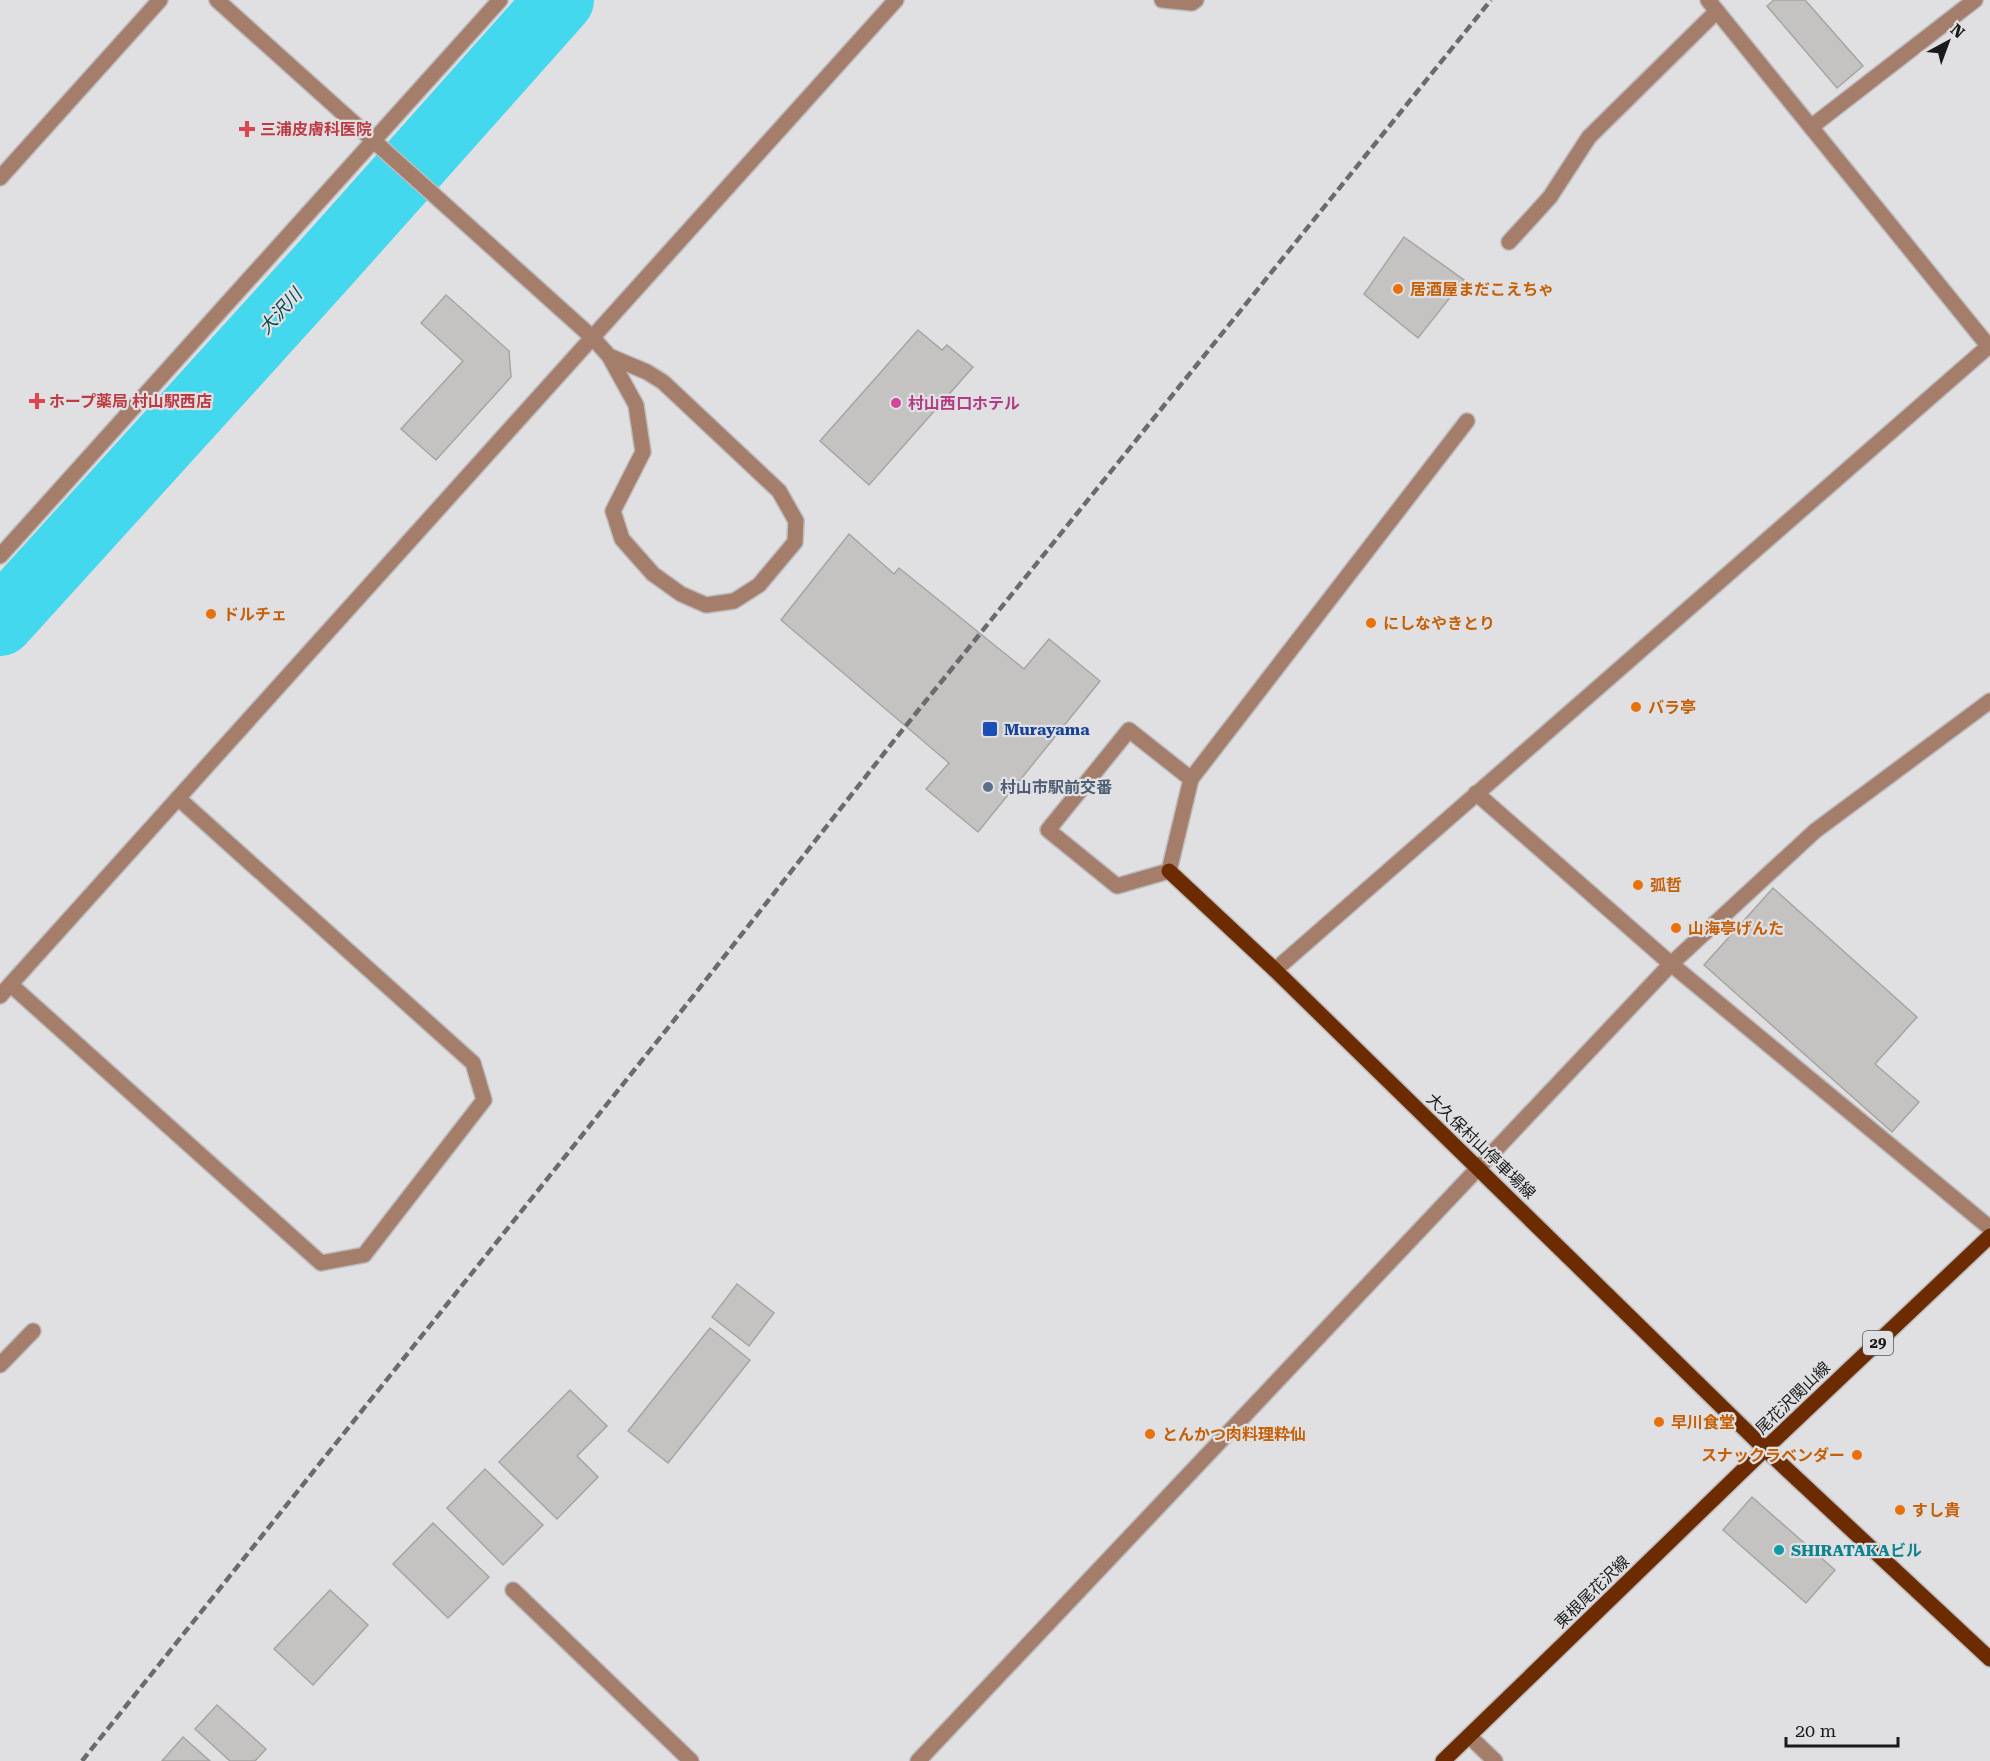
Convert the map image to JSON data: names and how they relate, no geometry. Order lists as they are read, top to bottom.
{
  "streets": {
    "main road": [
      "大久保村山停車場線",
      "29",
      "尾花沢関山線",
      "東根尾花沢線"
    ]
  },
  "crossings": [
    ["大久保村山停車場線", "尾花沢関山線"],
    ["大久保村山停車場線", "東根尾花沢線"],
    ["尾花沢関山線", "東根尾花沢線"]
  ],
  "water": ["大沢川"],
  "places": {
    "health": ["三浦皮膚科医院", "ホープ薬局 村山駅西店"],
    "other": [
      "居酒屋まだこえちゃ",
      "村山西口ホテル",
      "ドルチェ",
      "にしなやきとり",
      "バラ亭",
      "村山市駅前交番",
      "弧哲",
      "山海亭げんた",
      "早川食堂",
      "とんかつ肉料理粋仙",
      "スナックラベンダー",
      "すし貴",
      "SHIRATAKAビル"
    ],
    "transit": ["Murayama"]
  },
  "scale_bar": "20 m",
  "north": "top right"
}
